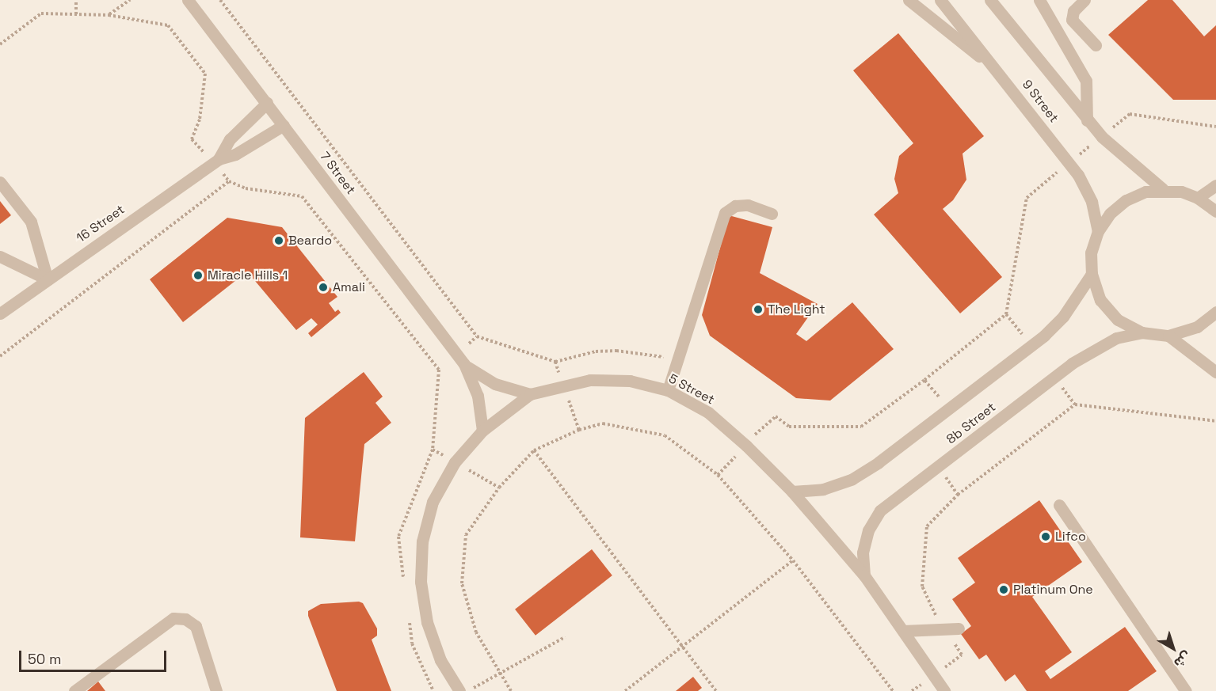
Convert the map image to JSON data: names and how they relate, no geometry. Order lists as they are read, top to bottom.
{
  "streets": {
    "street": [
      "9 Street",
      "7 Street",
      "16 Street",
      "5 Street",
      "8b Street"
    ]
  },
  "crossings": [
    ["7 Street", "16 Street"],
    ["7 Street", "5 Street"],
    ["5 Street", "8b Street"]
  ],
  "places": [
    "Beardo",
    "Miracle Hills 1",
    "Amali",
    "The Light",
    "Lifco",
    "Platinum One"
  ],
  "scale_bar": "50 m",
  "north": "bottom right"
}
